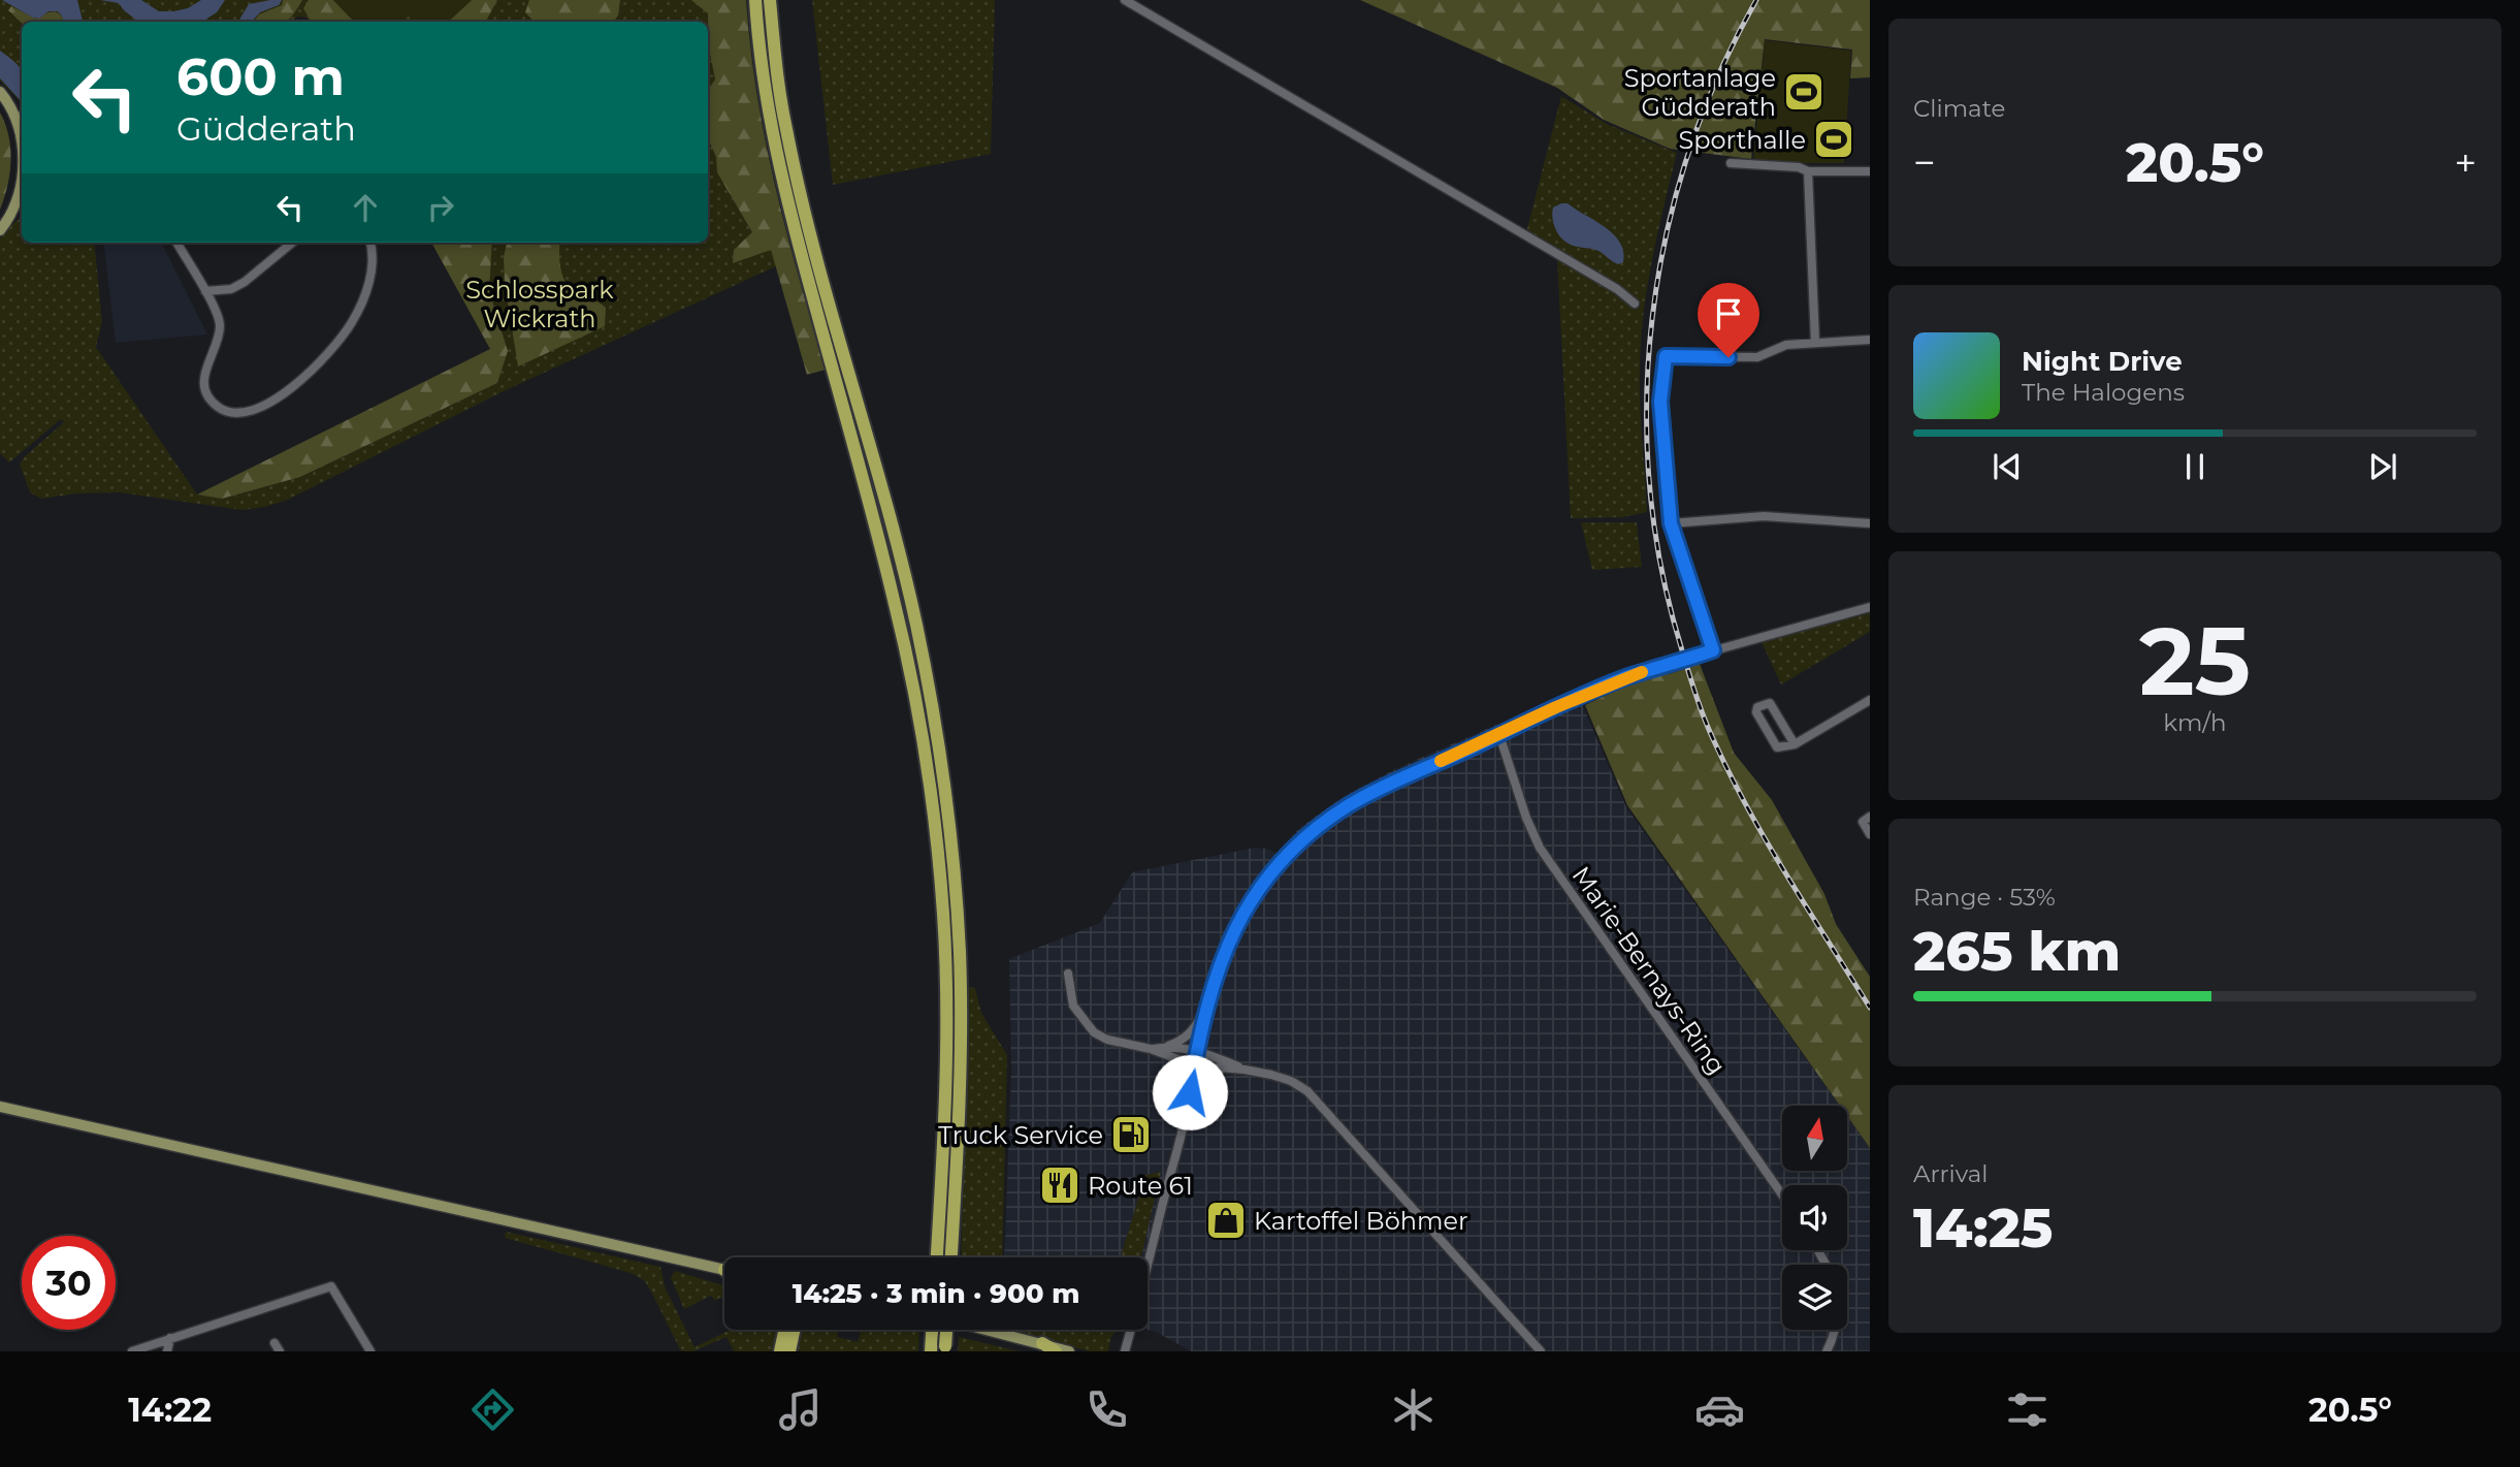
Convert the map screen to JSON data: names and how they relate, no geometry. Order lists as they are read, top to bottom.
{
  "streets": {
    "street": ["Marie-Bernays-Ring"]
  },
  "parks": ["Schlosspark Wickrath"],
  "places": {
    "sports": ["Sportanlage Güdderath", "Sporthalle"],
    "fuel station": ["Truck Service"],
    "restaurant": ["Route 61"],
    "shop": ["Kartoffel Böhmer"]
  },
  "north": "top",
  "page": {
    "tile": [
      "Climate",
      ["25", "km/h"],
      ["Range · 53%", "265 km"],
      ["Arrival", "14:25"]
    ],
    "turn": ["600 m", "Güdderath"],
    "heat": ["−", "20.5°", "+"],
    "song": ["Night Drive", "The Halogens"],
    "limit": "30",
    "trip": "14:25 · 3 min · 900 m",
    "tabs": ["14:22", "20.5°"]
  }
}
